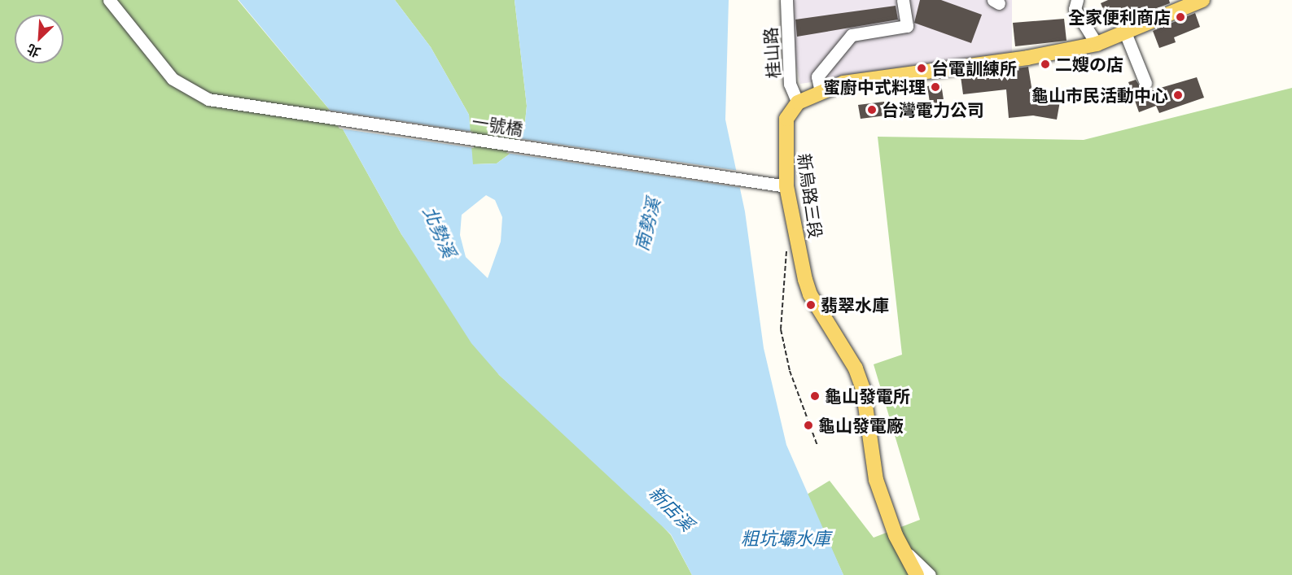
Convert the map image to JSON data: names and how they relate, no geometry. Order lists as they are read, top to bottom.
{
  "streets": {
    "main road": ["新烏路三段"],
    "street": ["桂山路", "一號橋"]
  },
  "crossings": [
    ["桂山路", "新烏路三段"],
    ["一號橋", "新烏路三段"]
  ],
  "water": [
    "南勢溪",
    "北勢溪",
    "新店溪",
    "粗坑壩水庫"
  ],
  "places": [
    "全家便利商店",
    "二嫂の店",
    "台電訓練所",
    "蜜廚中式料理",
    "龜山市民活動中心",
    "台灣電力公司",
    "翡翠水庫",
    "龜山發電所",
    "龜山發電廠"
  ],
  "north": "bottom left"
}
